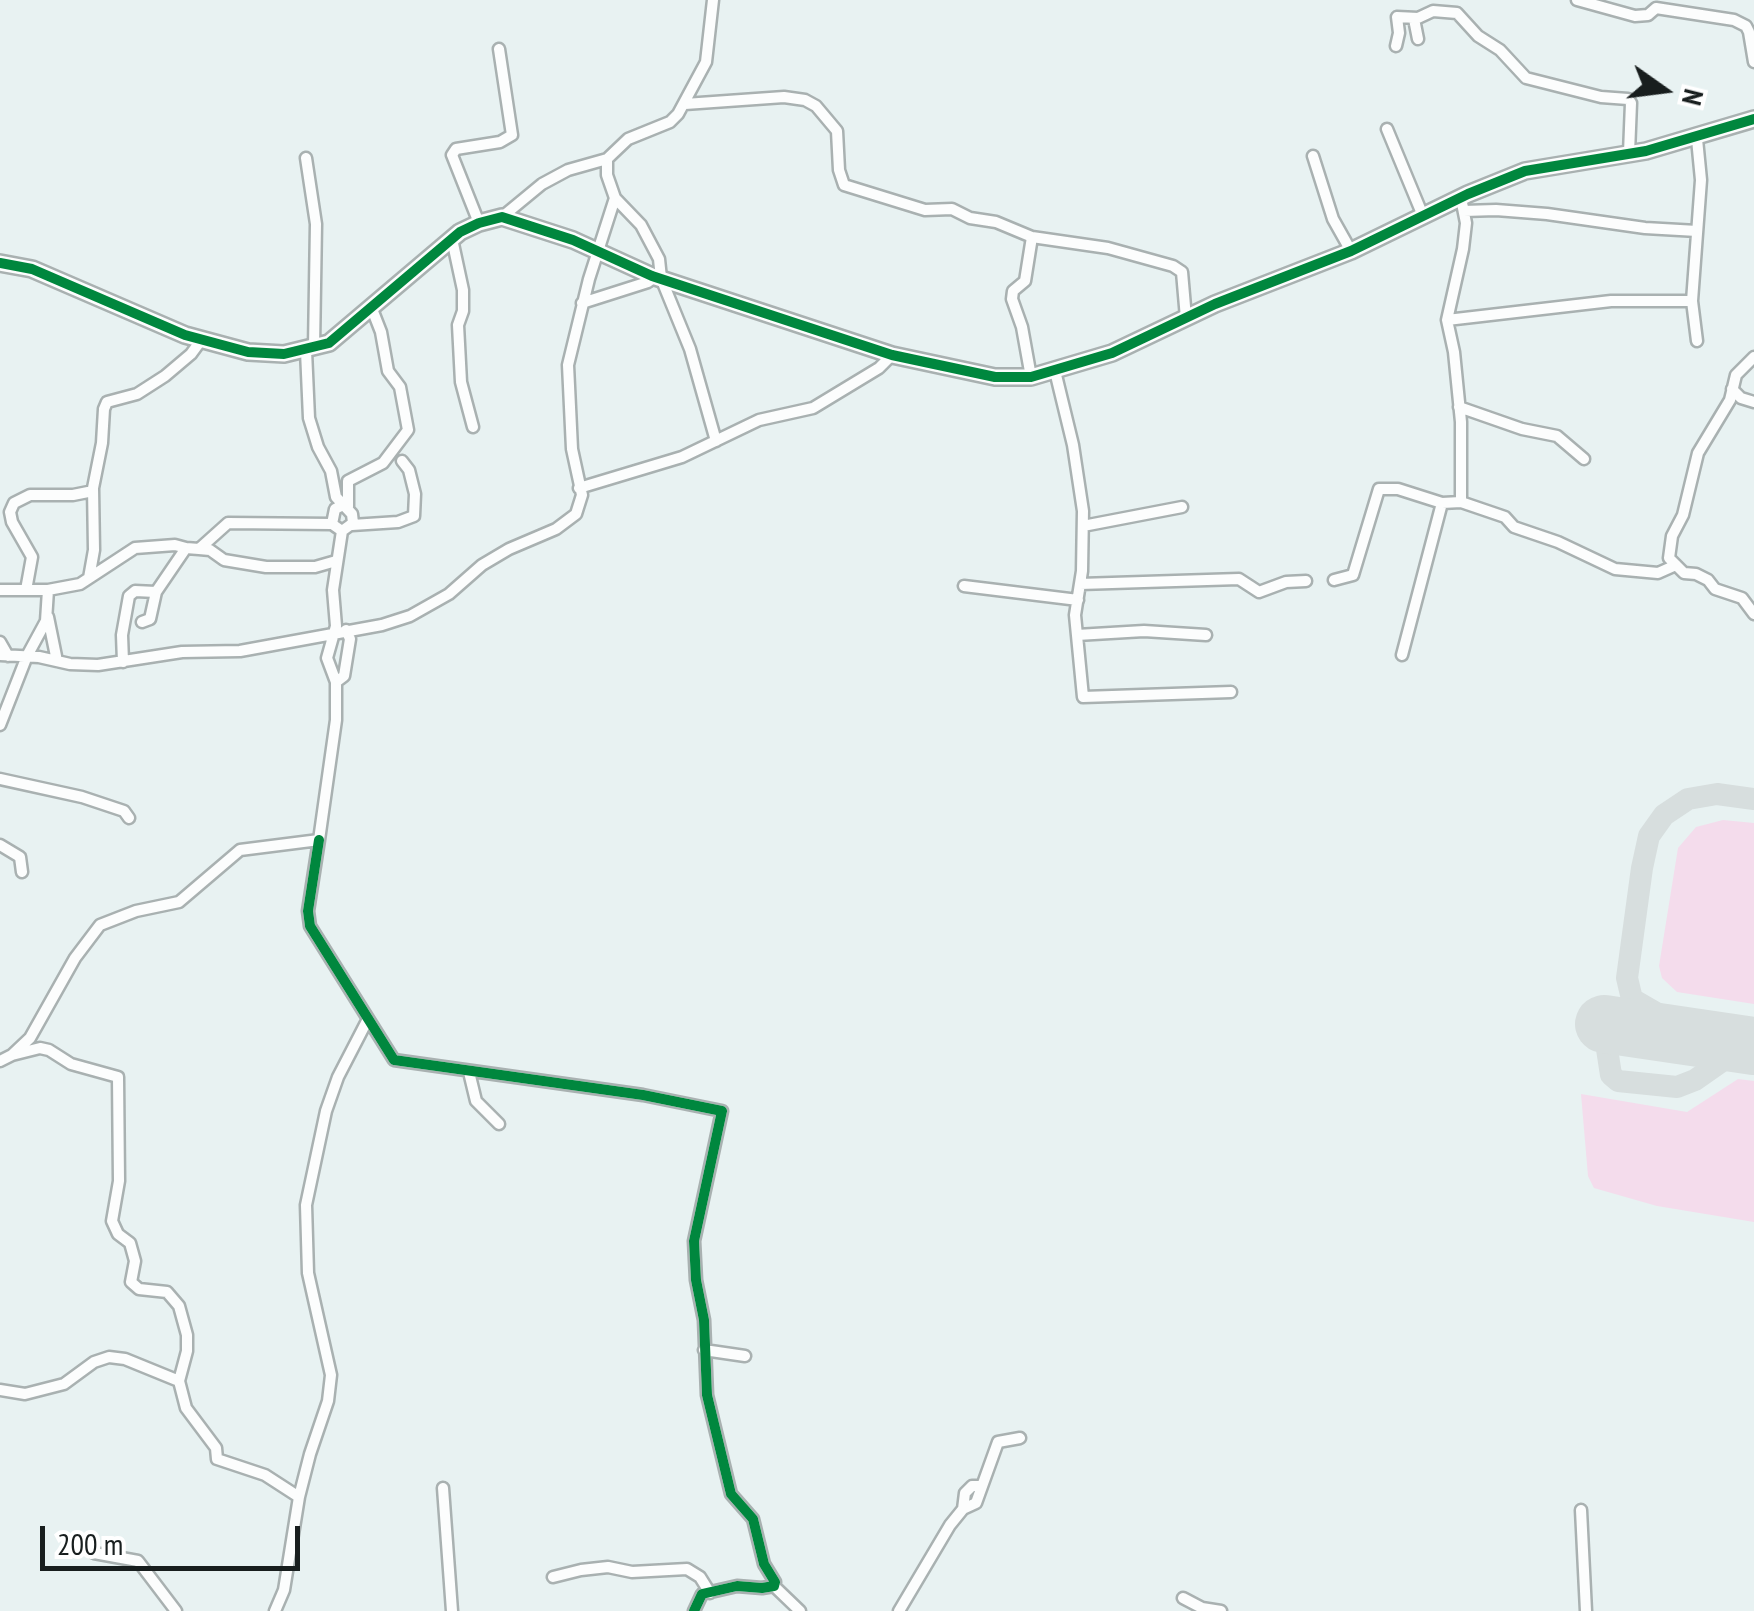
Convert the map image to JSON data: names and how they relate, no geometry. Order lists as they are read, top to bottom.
{
  "scale_bar": "200 m",
  "north": "right"
}
